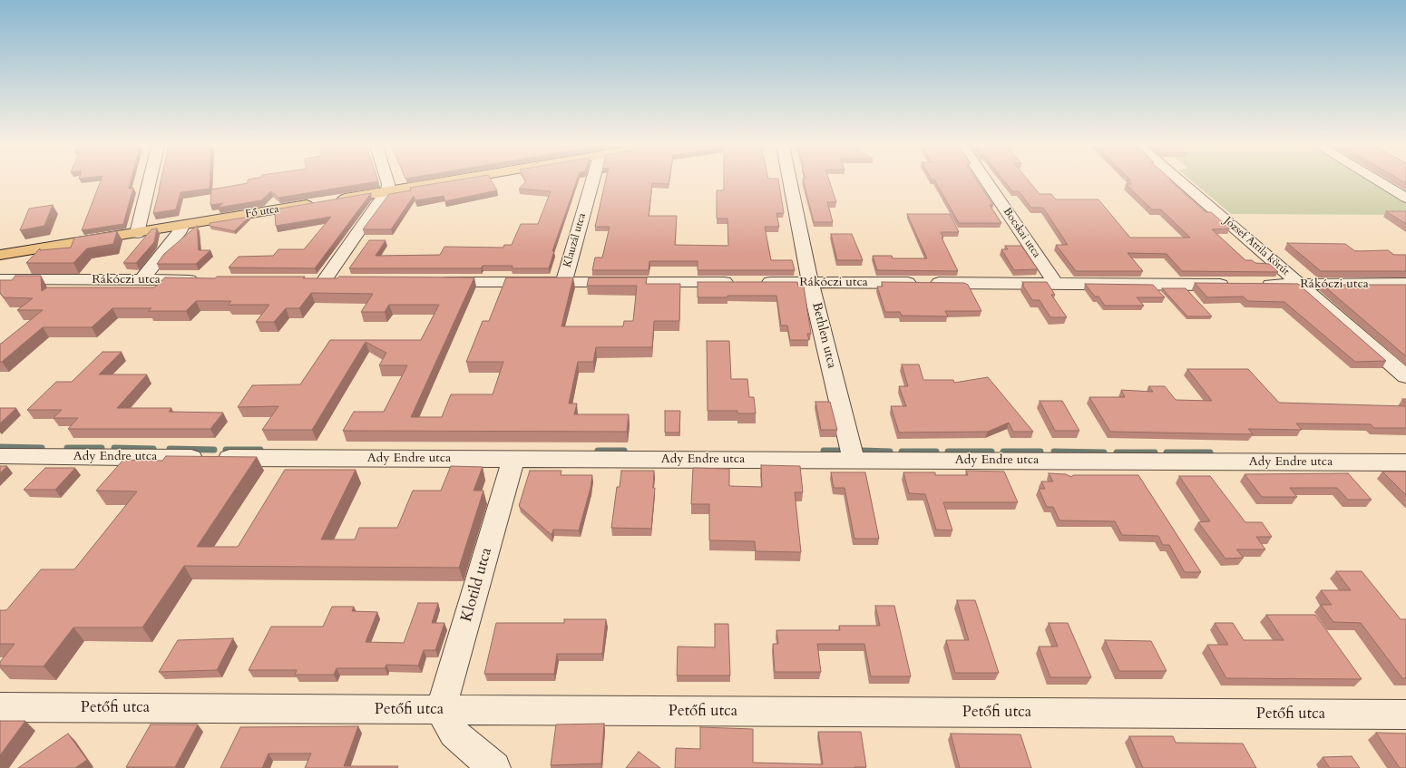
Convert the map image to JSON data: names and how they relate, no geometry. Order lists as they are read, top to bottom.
{
  "streets": {
    "main road": ["Fő utca"],
    "street": [
      "Bocskai utca",
      "Klauzál utca",
      "József Attila körút",
      "Rákóczi utca",
      "Bethlen utca",
      "Ady Endre utca",
      "Klotild utca",
      "Petőfi utca"
    ]
  },
  "crossings": [
    ["Bocskai utca", "Rákóczi utca"],
    ["Klauzál utca", "Rákóczi utca"],
    ["József Attila körút", "Rákóczi utca"],
    ["Rákóczi utca", "Bethlen utca"],
    ["Bethlen utca", "Ady Endre utca"],
    ["Ady Endre utca", "Klotild utca"],
    ["Klotild utca", "Petőfi utca"]
  ]
}
